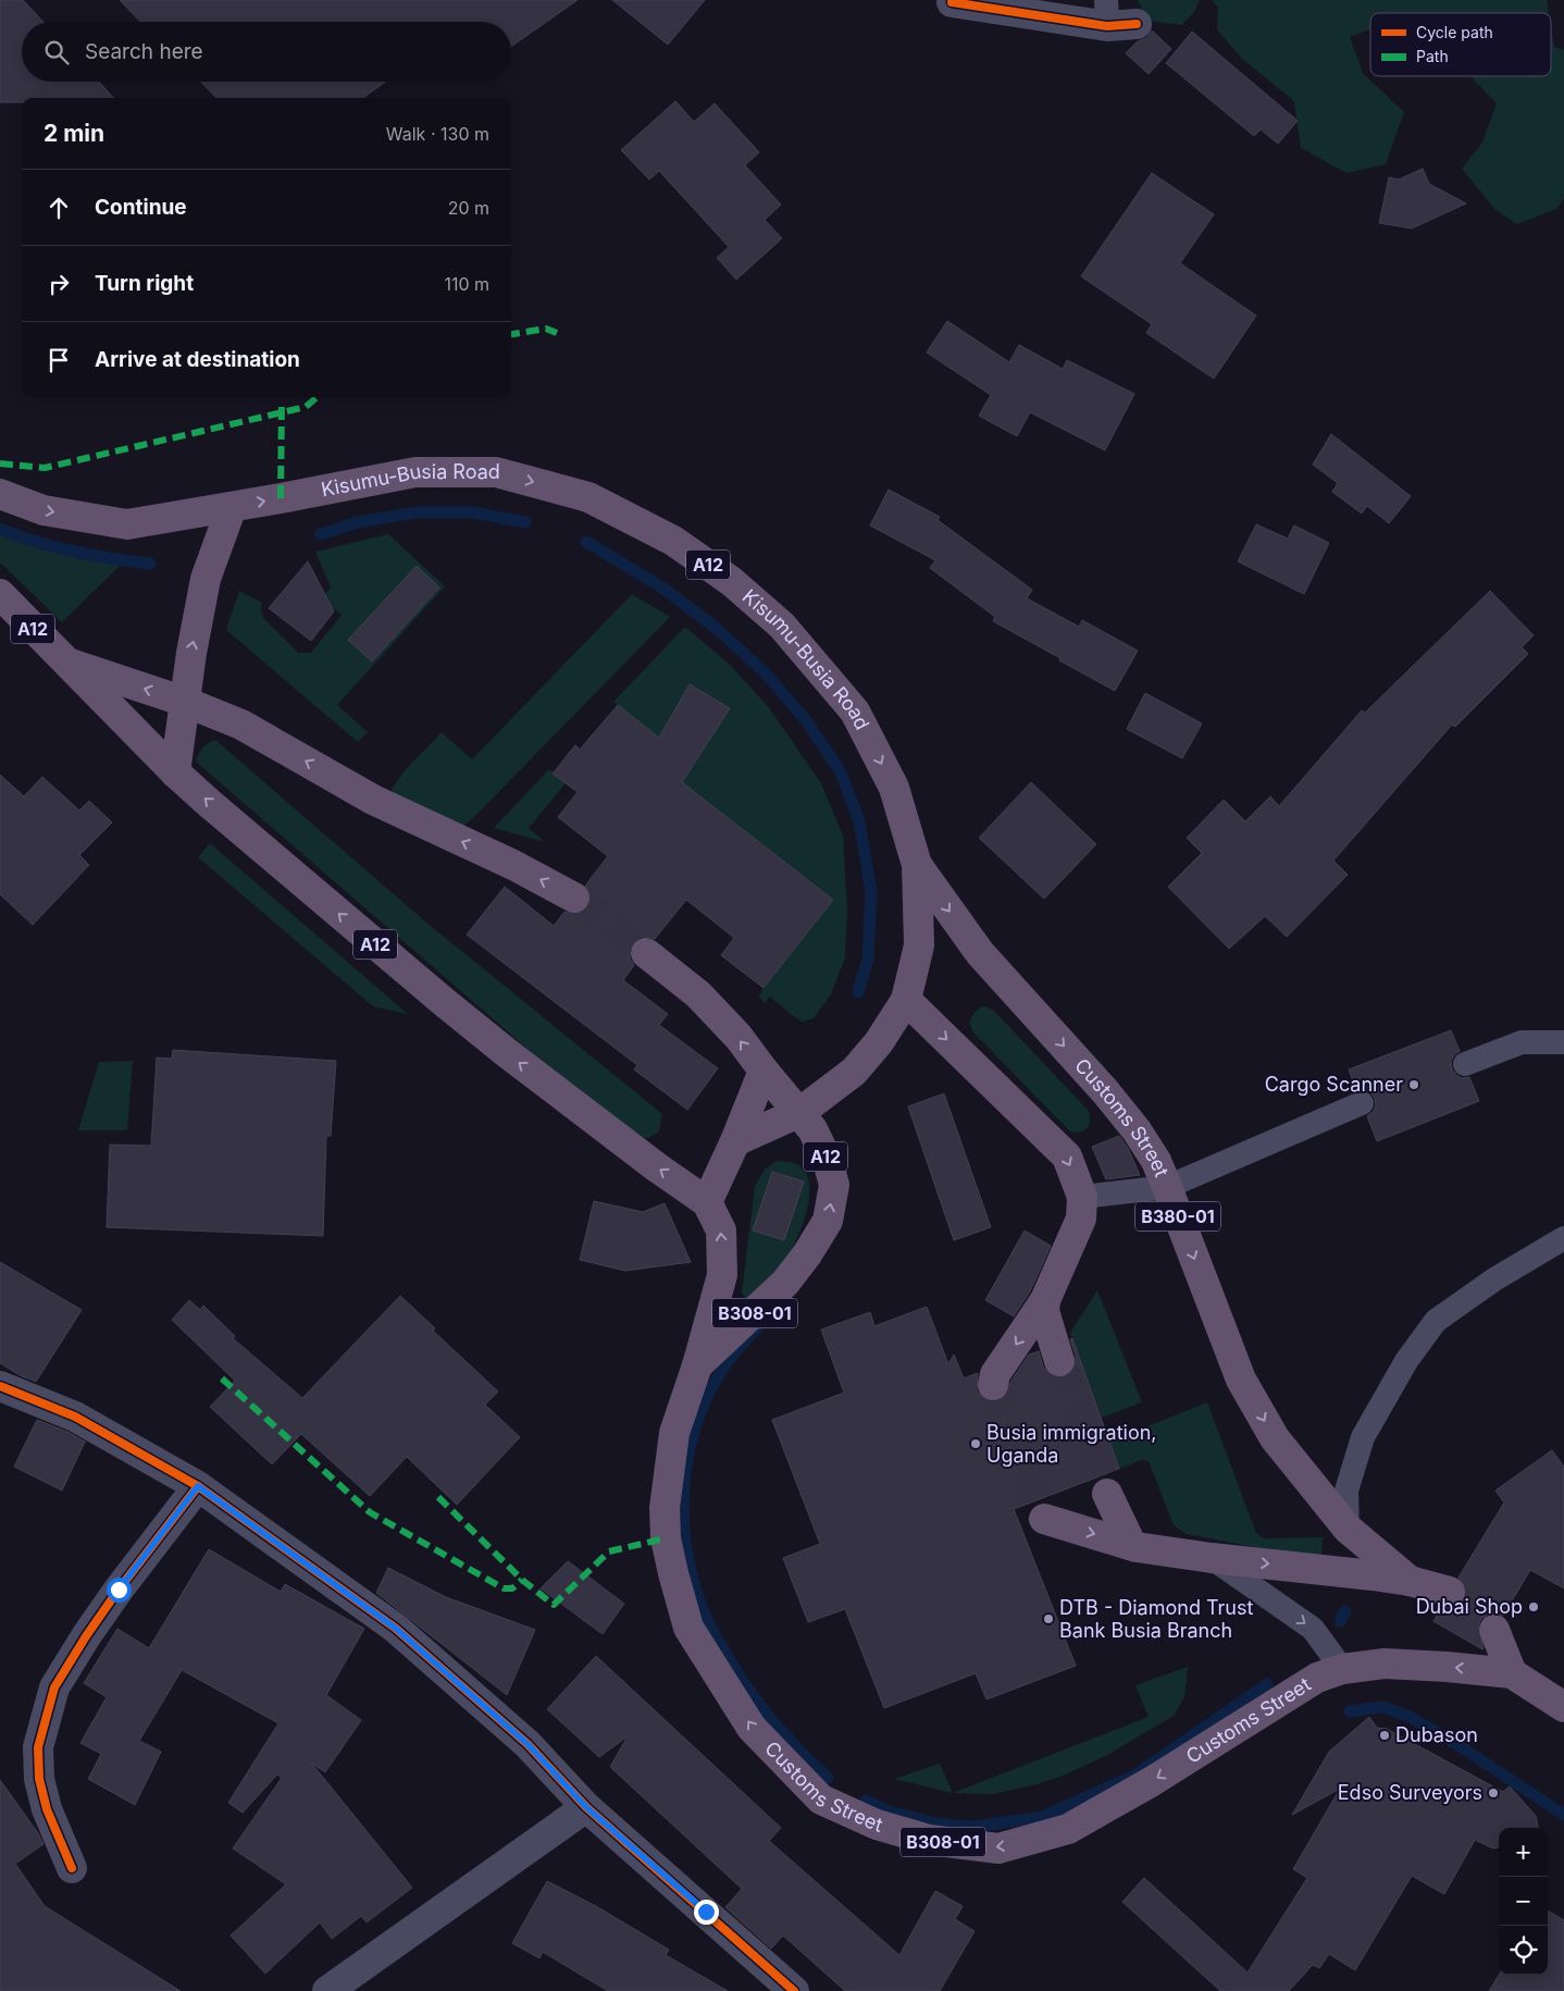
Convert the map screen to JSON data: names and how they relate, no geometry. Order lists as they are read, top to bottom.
{
  "streets": {
    "highway": [
      "Kisumu-Busia Road",
      "A12",
      "Customs Street",
      "B380-01",
      "B308-01"
    ]
  },
  "crossings": [
    ["Kisumu-Busia Road", "A12"],
    ["Kisumu-Busia Road", "Customs Street"],
    ["A12", "Customs Street"]
  ],
  "places": [
    "Cargo Scanner",
    "Busia immigration, Uganda",
    "Dubai Shop",
    "DTB - Diamond Trust Bank Busia Branch",
    "Dubason",
    "Edso Surveyors"
  ],
  "legend": ["Cycle path", "Path"],
  "page": {
    "search": "Search here",
    "heading": ["2 min", "Walk · 130 m"],
    "list": [
      ["Continue", "20 m"],
      ["Turn right", "110 m"],
      "Arrive at destination"
    ],
    "map_buttons": ["+", "−"]
  }
}
